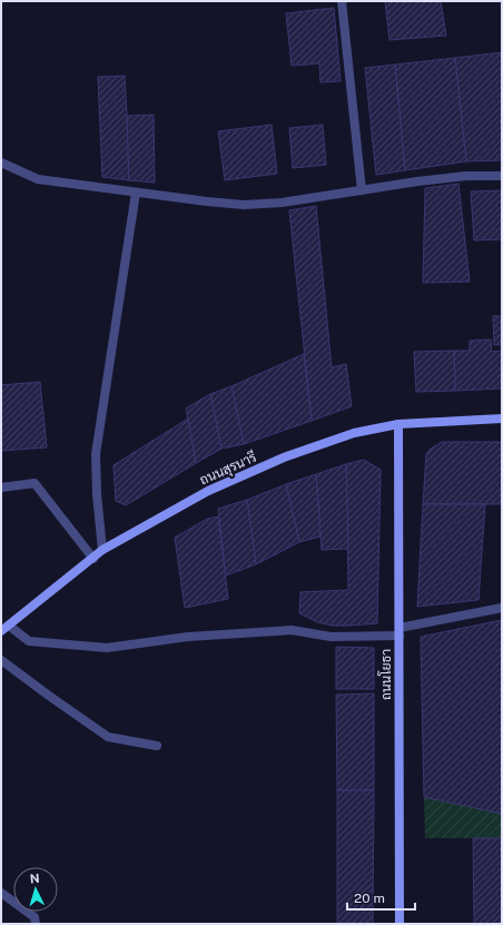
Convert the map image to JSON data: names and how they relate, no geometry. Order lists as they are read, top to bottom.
{
  "streets": {
    "main road": ["ถนนสุรนารี", "ถนนโยธา"]
  },
  "crossings": [
    ["ถนนสุรนารี", "ถนนโยธา"]
  ],
  "scale_bar": "20 m",
  "north": "top"
}
